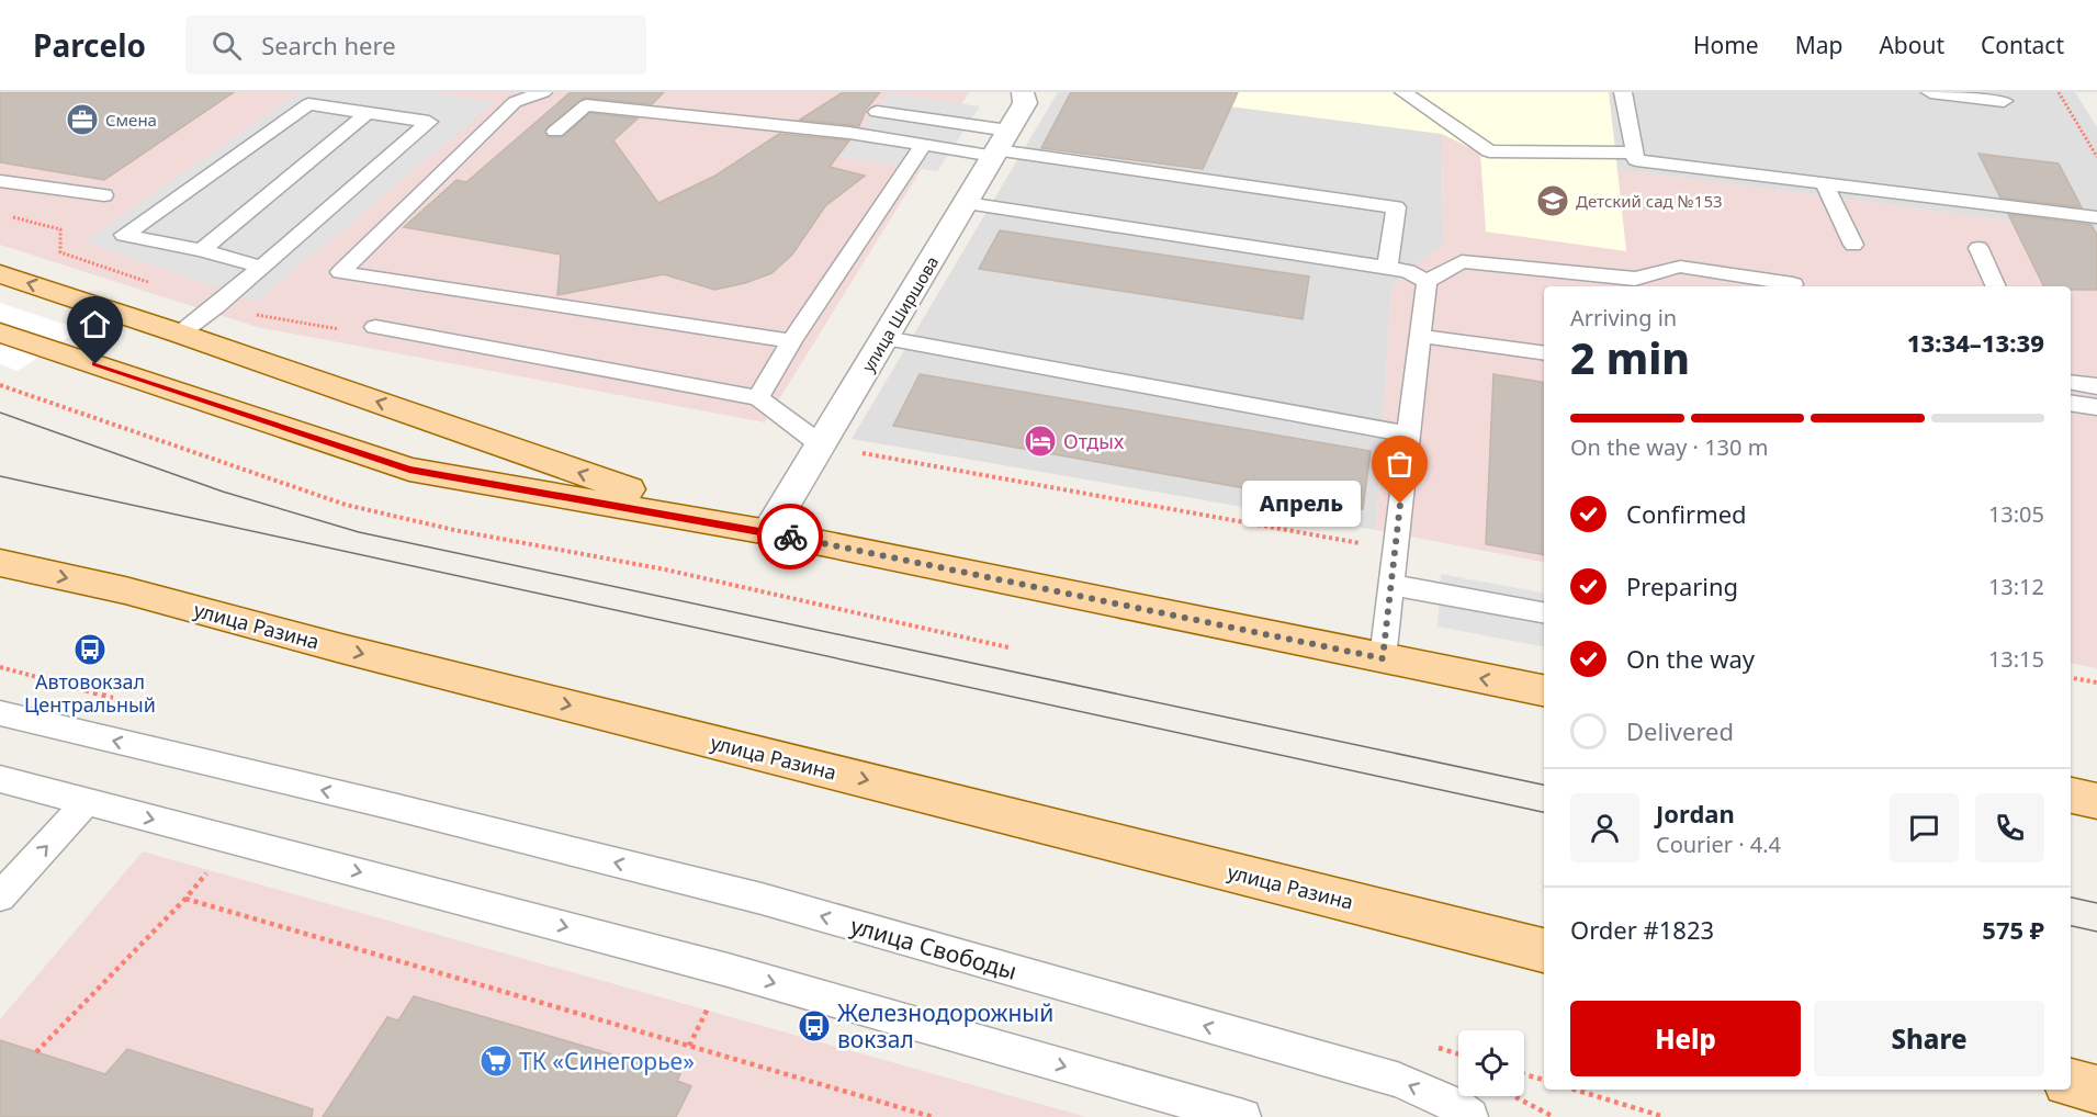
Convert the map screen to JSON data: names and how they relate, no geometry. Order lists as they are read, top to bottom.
{
  "streets": {
    "main road": ["улица Разина"],
    "street": ["улица Ширшова"],
    "lane": ["улица Свободы"]
  },
  "places": {
    "office": ["Смена"],
    "school or university": ["Детский сад №153"],
    "hotel": ["Отдых"],
    "other": ["Апрель"],
    "bus stop": ["Автовокзал Центральный", "Железнодорожный вокзал"],
    "supermarket": ["ТК «Синегорье»"]
  },
  "page": {
    "header": "Parcelo",
    "search": "Search here",
    "nav": [
      "Home",
      "Map",
      "About",
      "Contact"
    ],
    "heading": ["2 min", "Arriving in", "13:34–13:39"],
    "panel": [
      "Jordan",
      "Courier · 4.4",
      "Order #1823",
      "575 ₽"
    ],
    "bar": "On the way · 130 m",
    "list": [
      ["Confirmed", "13:05"],
      ["Preparing", "13:12"],
      ["On the way", "13:15"],
      "Delivered"
    ],
    "bubble": "Апрель",
    "buttons": ["Help", "Share"]
  }
}
